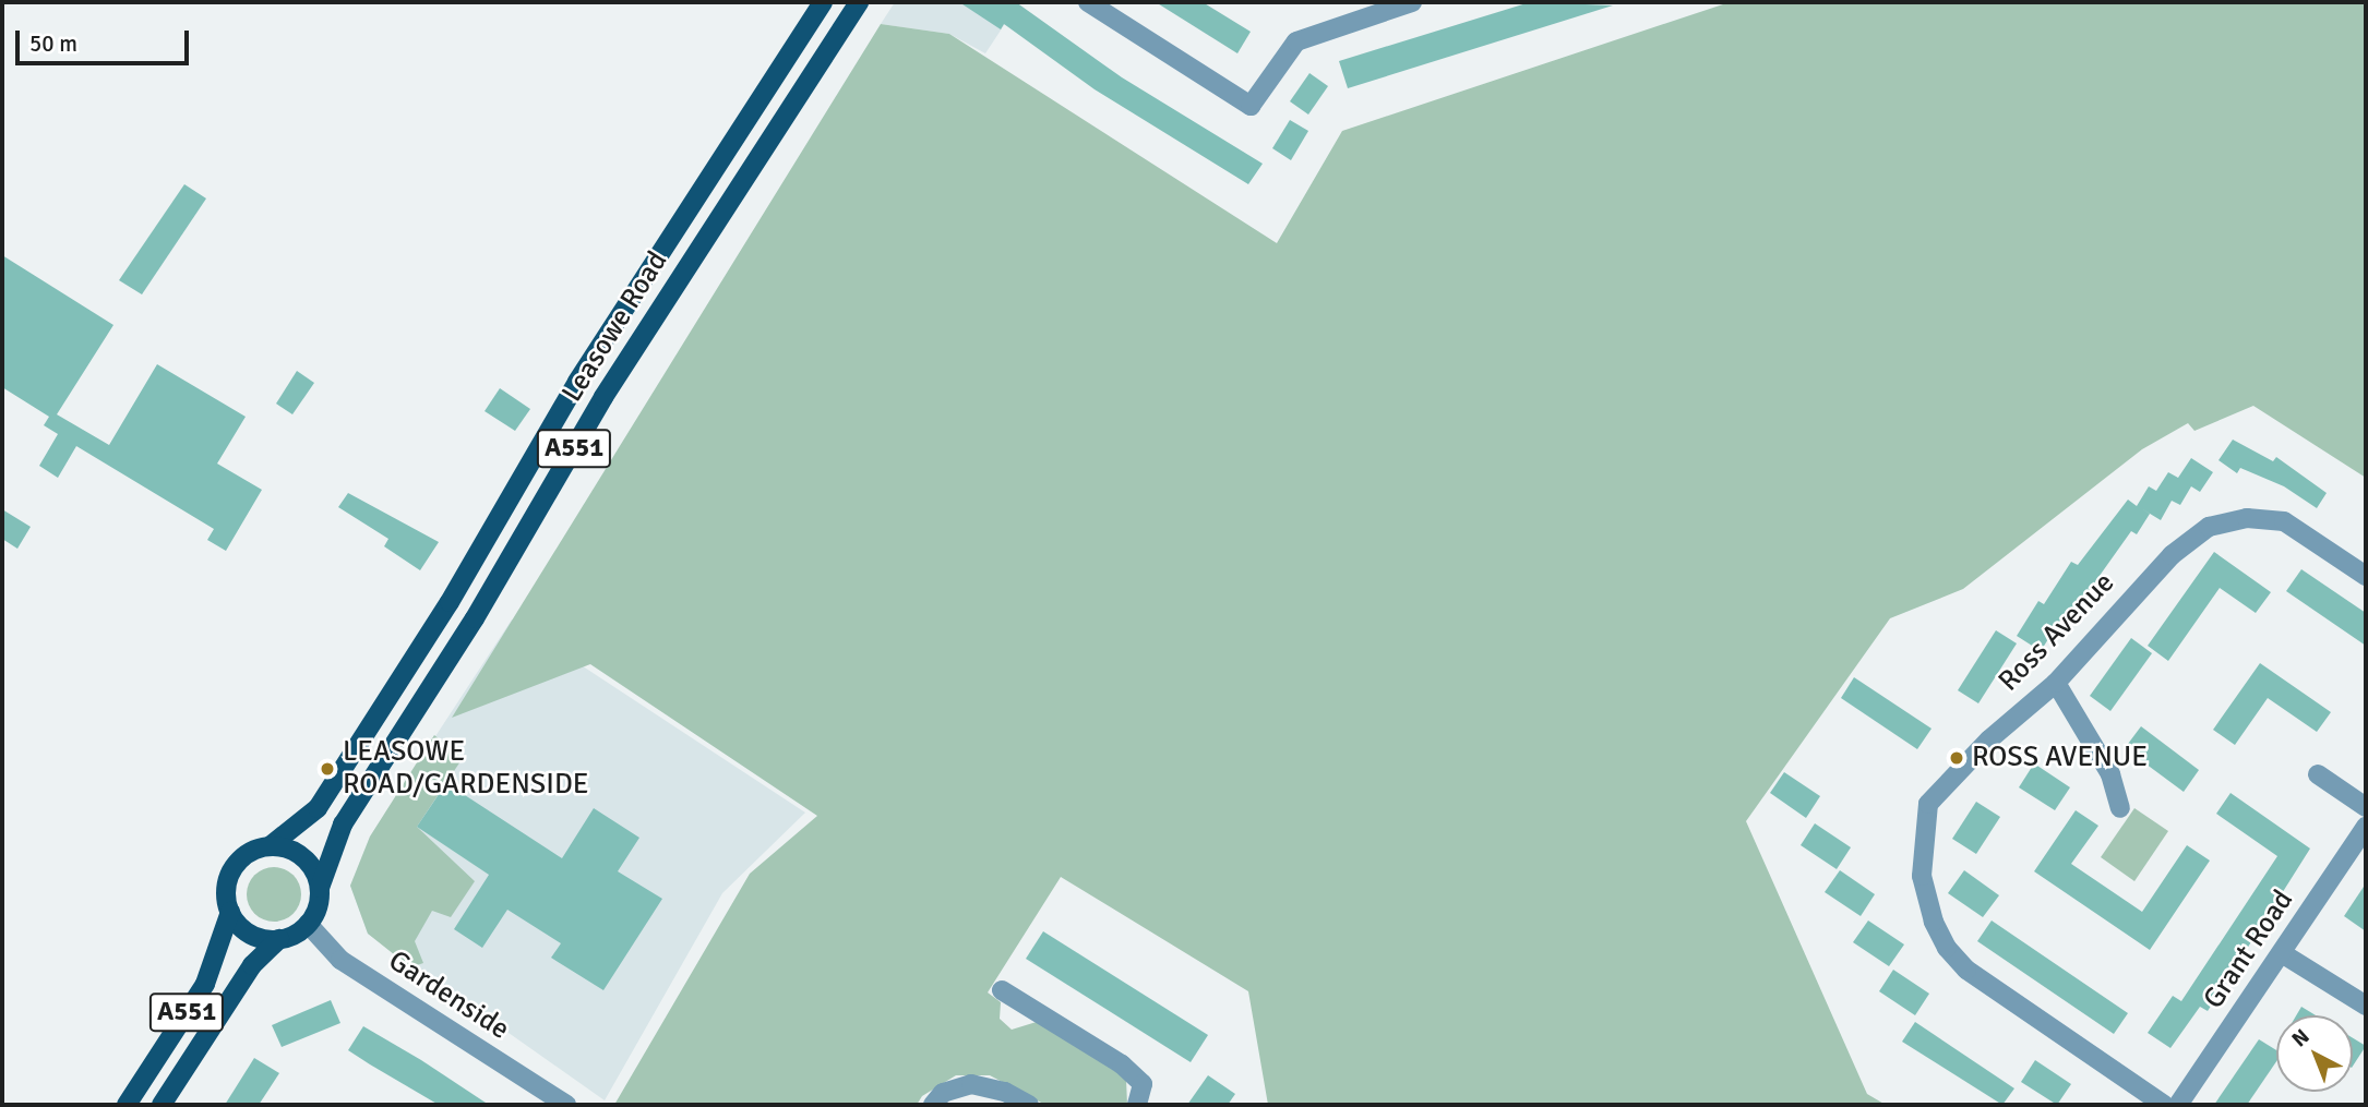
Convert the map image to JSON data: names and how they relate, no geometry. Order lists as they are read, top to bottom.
{
  "streets": {
    "main road": ["Leasowe Road", "A551"],
    "street": ["Ross Avenue", "Grant Road", "Gardenside"]
  },
  "crossings": [
    ["Leasowe Road", "A551"],
    ["Leasowe Road", "Gardenside"],
    ["A551", "Gardenside"]
  ],
  "places": ["ROSS AVENUE", "LEASOWE ROAD/GARDENSIDE"],
  "scale_bar": "50 m",
  "north": "top left"
}
